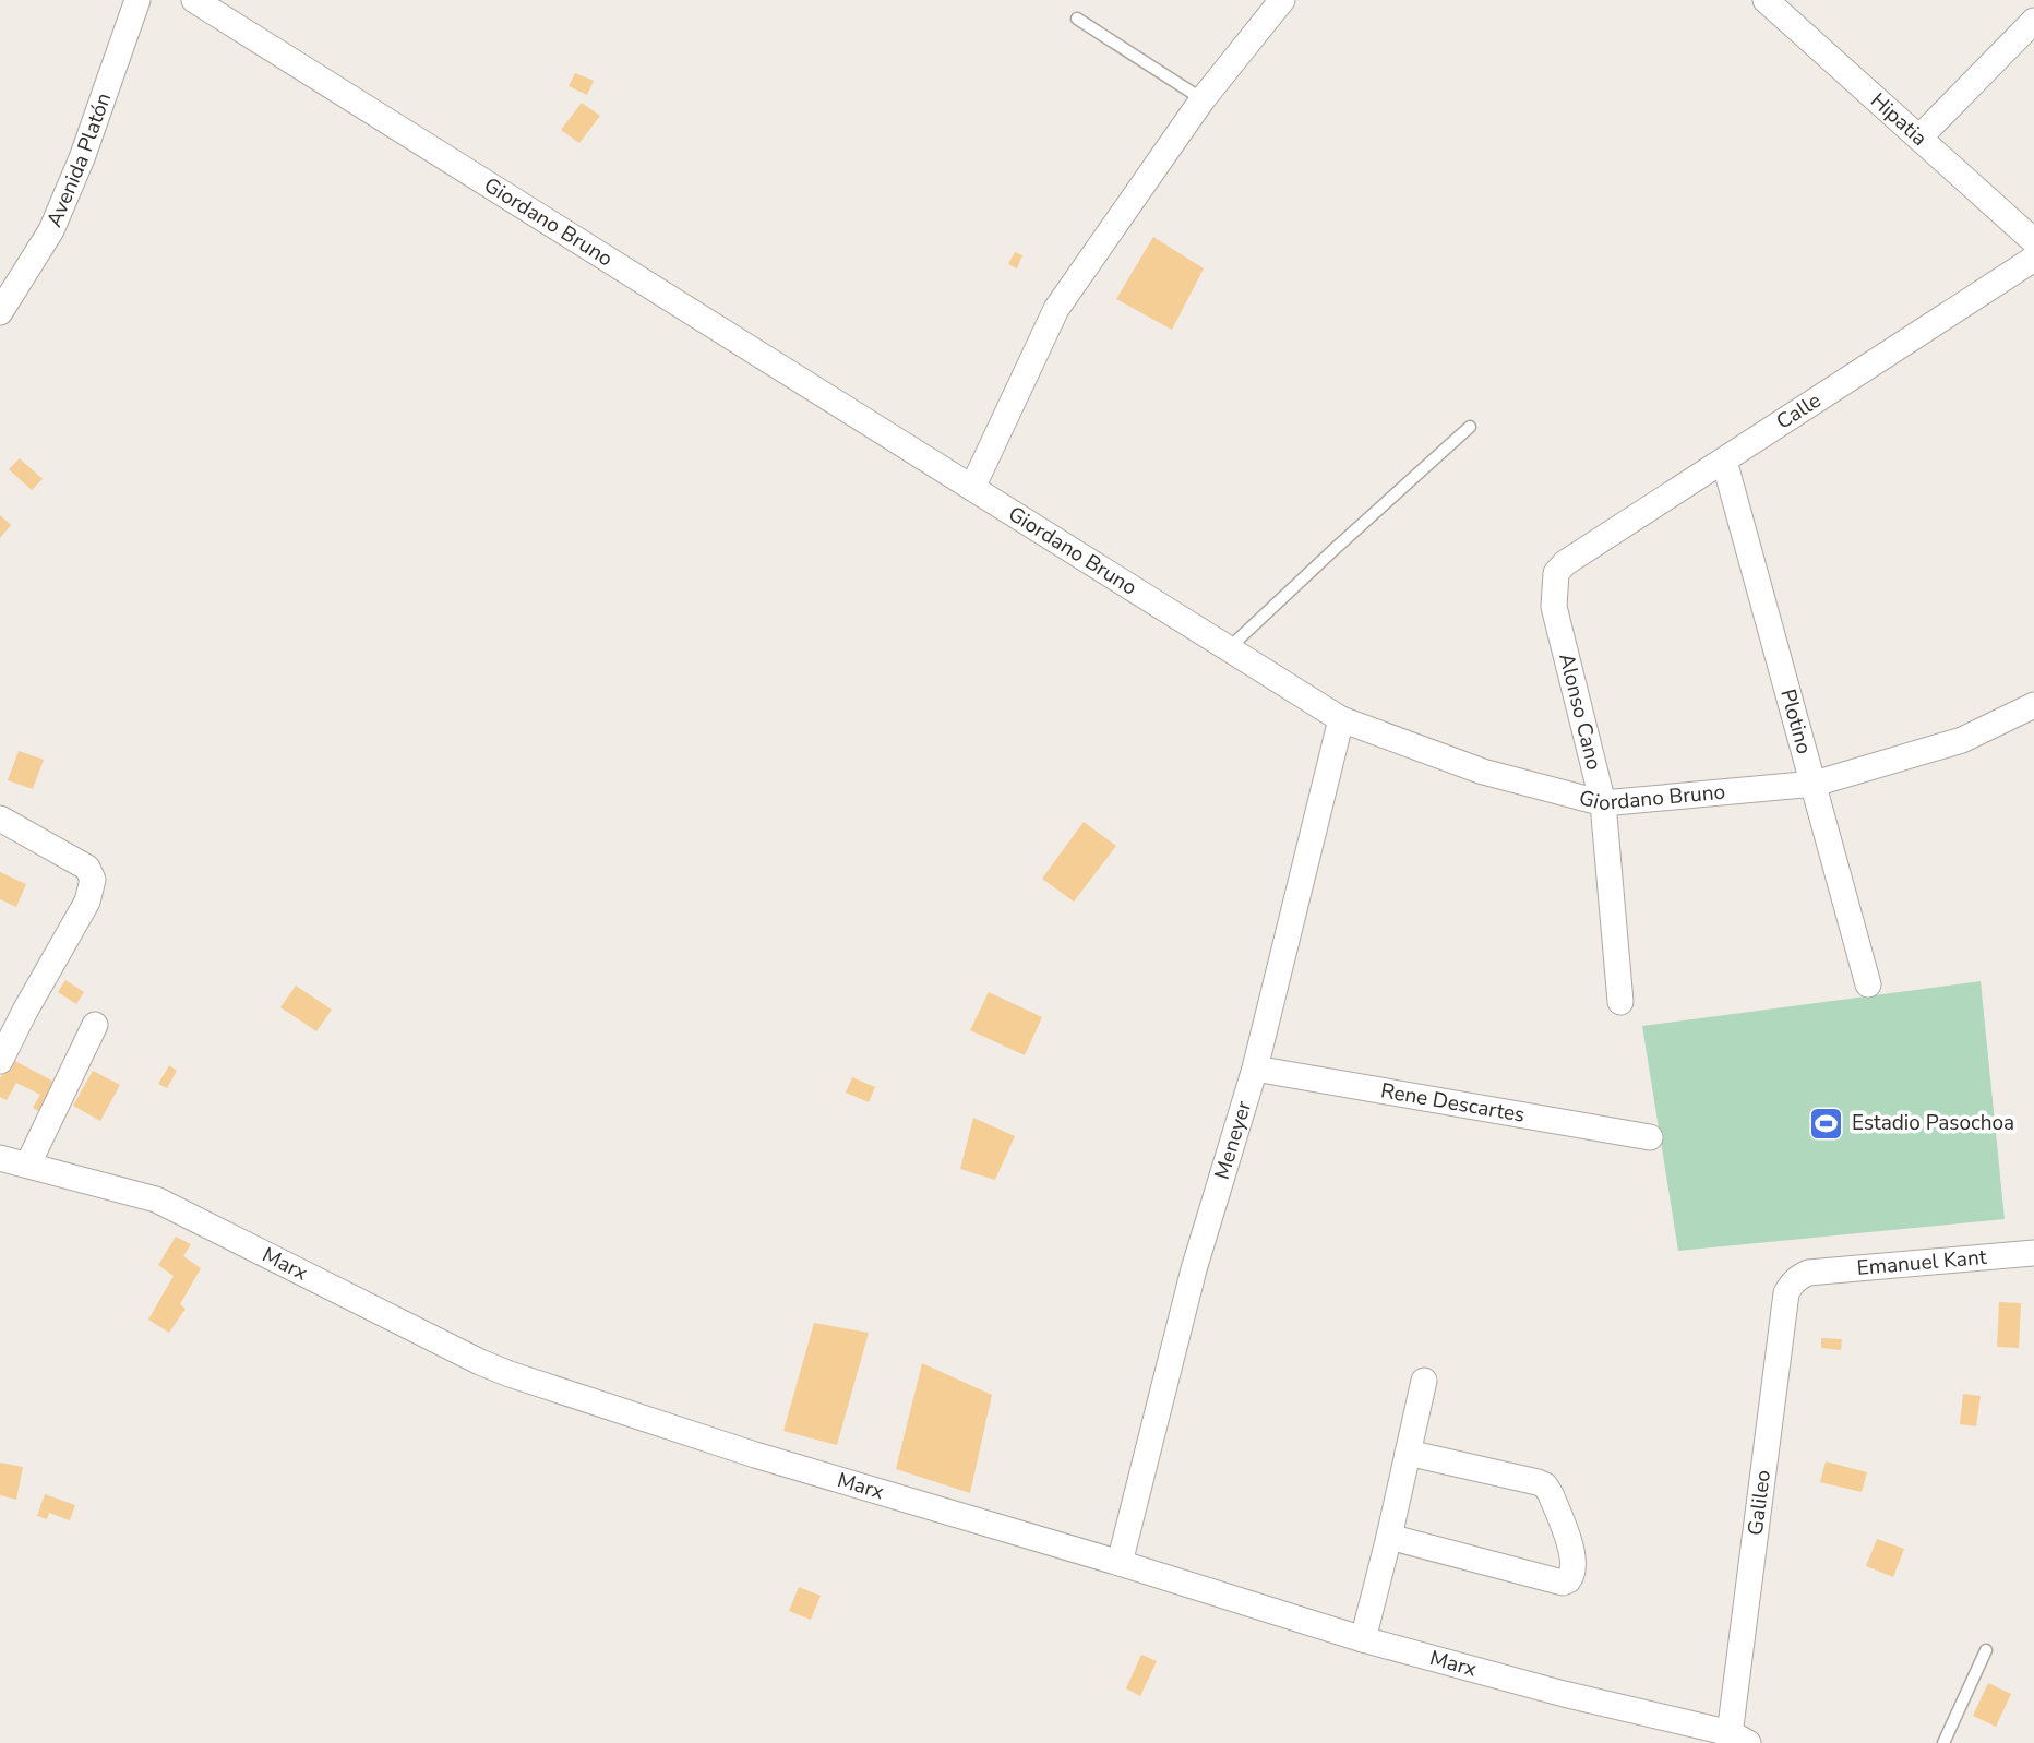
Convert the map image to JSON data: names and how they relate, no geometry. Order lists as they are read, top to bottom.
{
  "streets": {
    "street": [
      "Hipatia",
      "Avenida Platón",
      "Giordano Bruno",
      "Calle",
      "Alonso Cano",
      "Plotino",
      "Rene Descartes",
      "Meneyer",
      "Emanuel Kant",
      "Marx",
      "Galileo"
    ]
  },
  "crossings": [
    ["Giordano Bruno", "Alonso Cano"],
    ["Giordano Bruno", "Plotino"],
    ["Giordano Bruno", "Meneyer"],
    ["Calle", "Alonso Cano"],
    ["Calle", "Plotino"],
    ["Rene Descartes", "Meneyer"],
    ["Meneyer", "Marx"],
    ["Emanuel Kant", "Galileo"],
    ["Marx", "Galileo"]
  ],
  "places": {
    "sports": ["Estadio Pasochoa"]
  }
}
